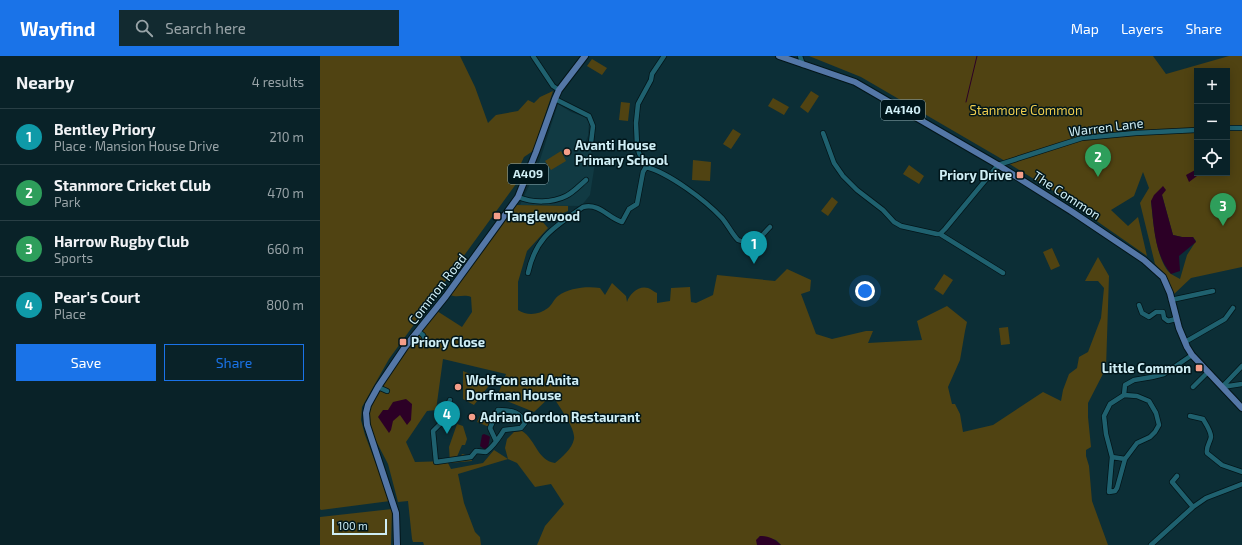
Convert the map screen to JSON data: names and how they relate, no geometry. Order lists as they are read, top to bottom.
{
  "streets": {
    "main road": [
      "A4140",
      "A409",
      "The Common",
      "Common Road"
    ],
    "street": ["Warren Lane"]
  },
  "crossings": [
    ["A4140", "The Common"],
    ["Warren Lane", "The Common"]
  ],
  "parks": ["Stanmore Common"],
  "places": {
    "other": ["Avanti House Primary School", "Wolfson and Anita Dorfman House", "Adrian Gordon Restaurant"],
    "transit": [
      "Priory Drive",
      "Tanglewood",
      "Priory Close",
      "Little Common"
    ]
  },
  "scale_bar": "100 m",
  "page": {
    "header": "Wayfind",
    "search": "Search here",
    "nav": ["Map", "Layers", "Share"],
    "heading": ["Nearby", "4 results"],
    "map_buttons": ["+", "−"],
    "list": [
      {
        "mark": "1",
        "name": "Bentley Priory",
        "note": "Place · Mansion House Drive",
        "value": "210 m"
      },
      {
        "mark": "2",
        "name": "Stanmore Cricket Club",
        "note": "Park",
        "value": "470 m"
      },
      {
        "mark": "3",
        "name": "Harrow Rugby Club",
        "note": "Sports",
        "value": "660 m"
      },
      {
        "mark": "4",
        "name": "Pear's Court",
        "note": "Place",
        "value": "800 m"
      }
    ],
    "pins": [
      "2",
      "3",
      "1",
      "4"
    ],
    "buttons": ["Save", "Share"],
    "scale": "100 m"
  }
}
